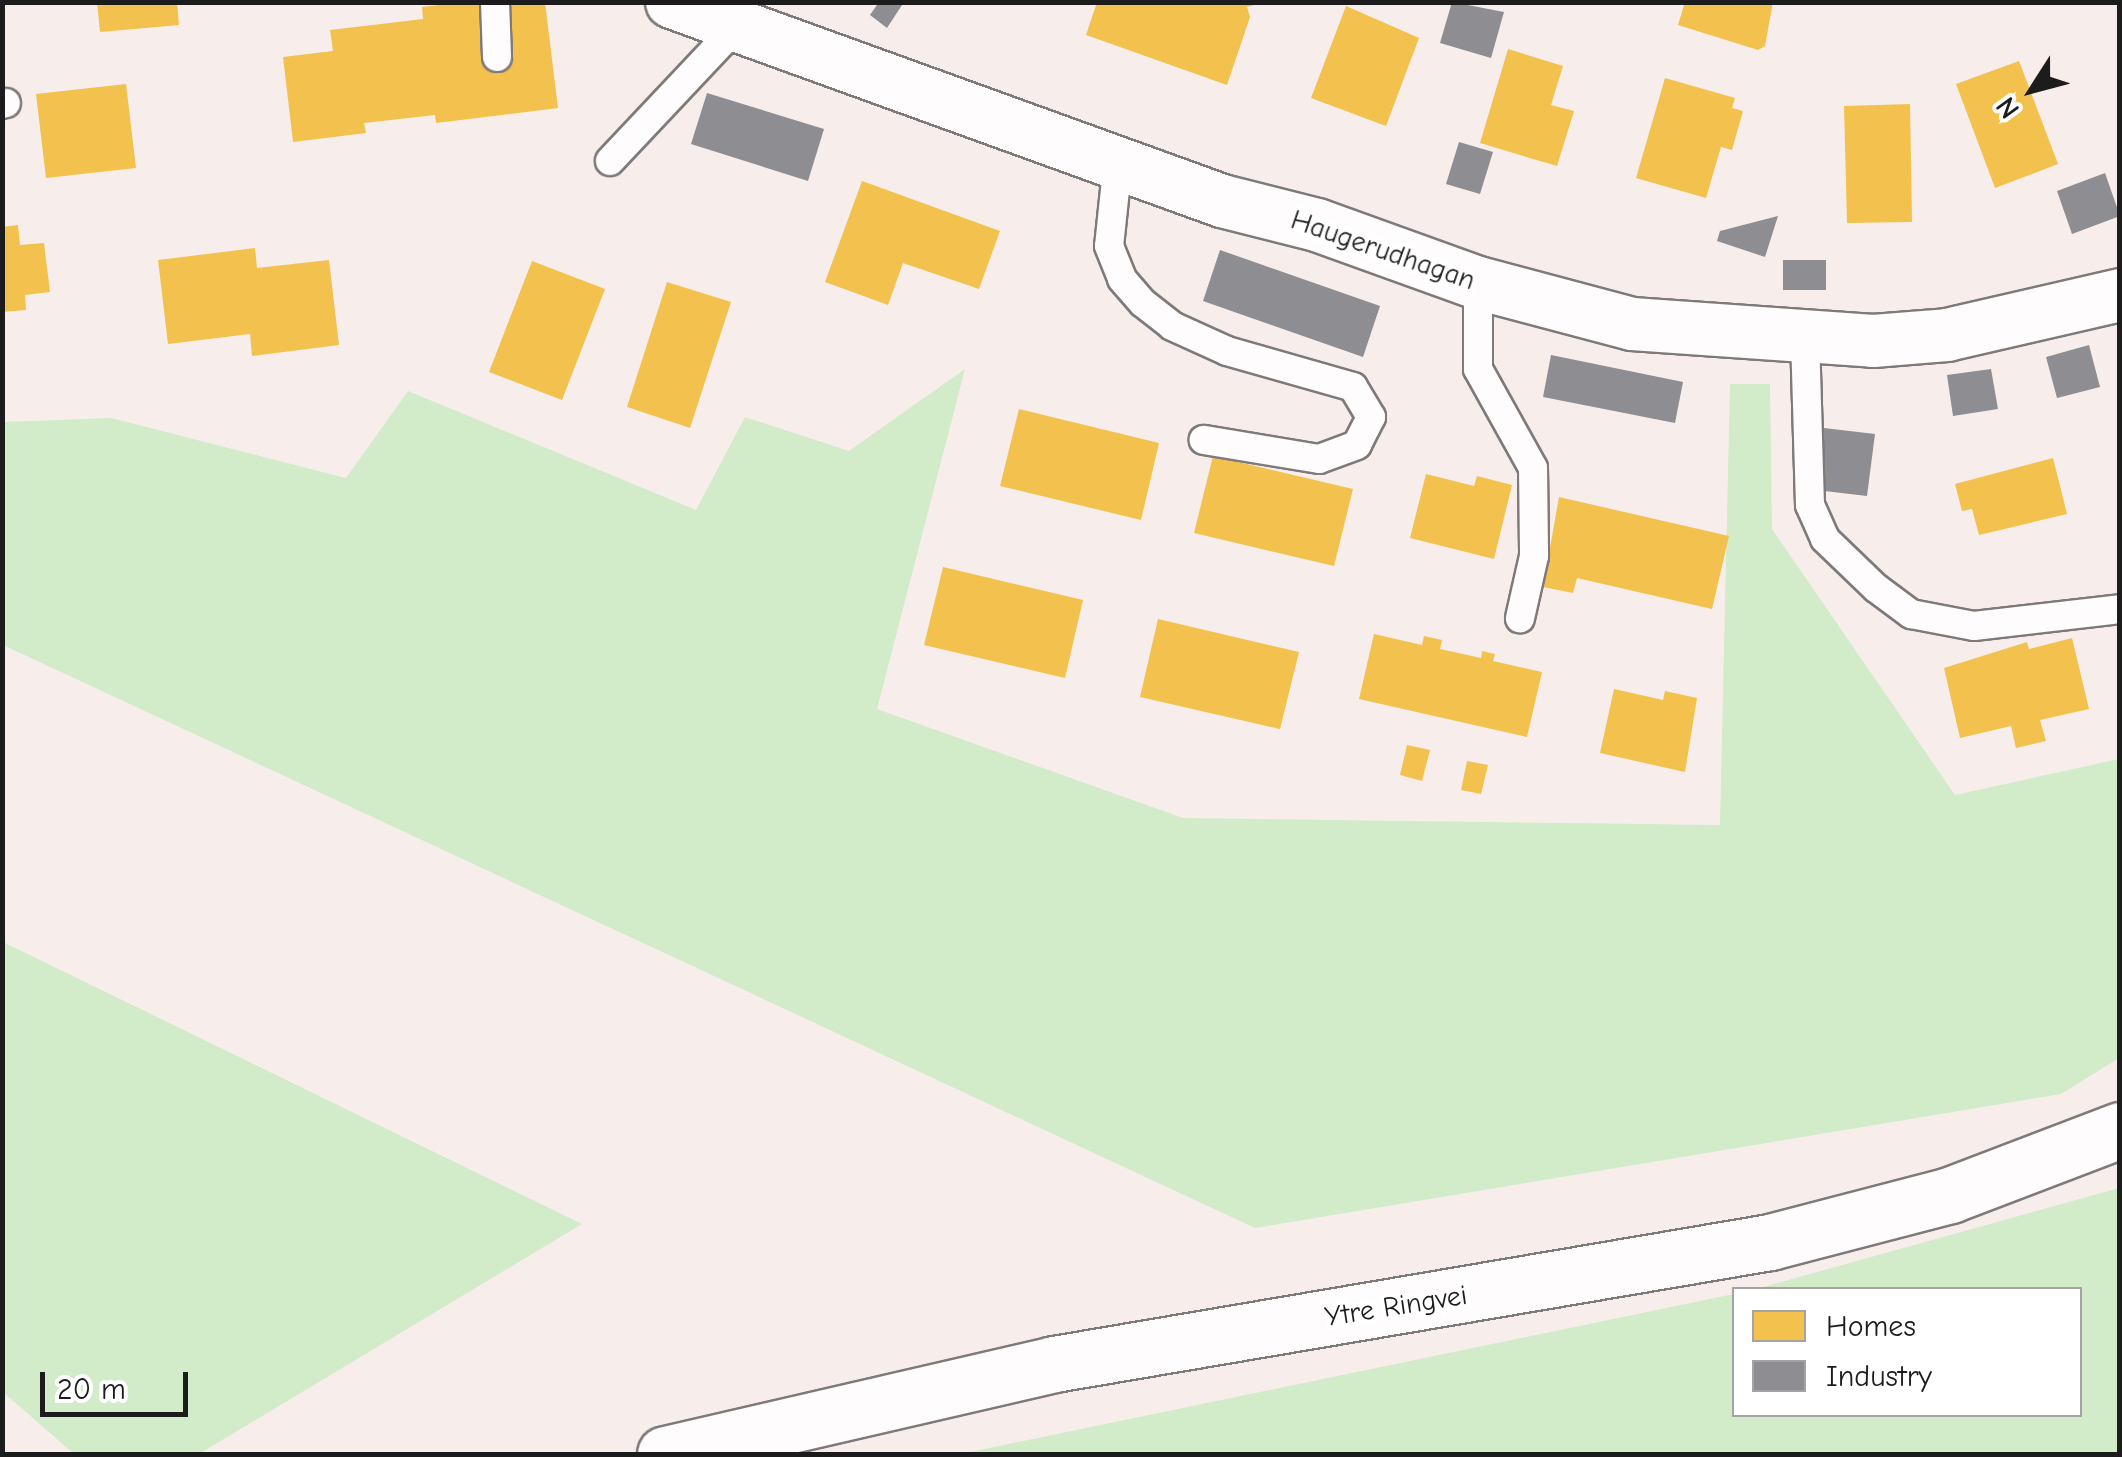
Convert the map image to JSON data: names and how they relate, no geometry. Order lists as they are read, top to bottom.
{
  "streets": {
    "main road": ["Ytre Ringvei"],
    "street": ["Haugerudhagan"]
  },
  "legend": ["Homes", "Industry"],
  "scale_bar": "20 m",
  "north": "bottom left"
}
